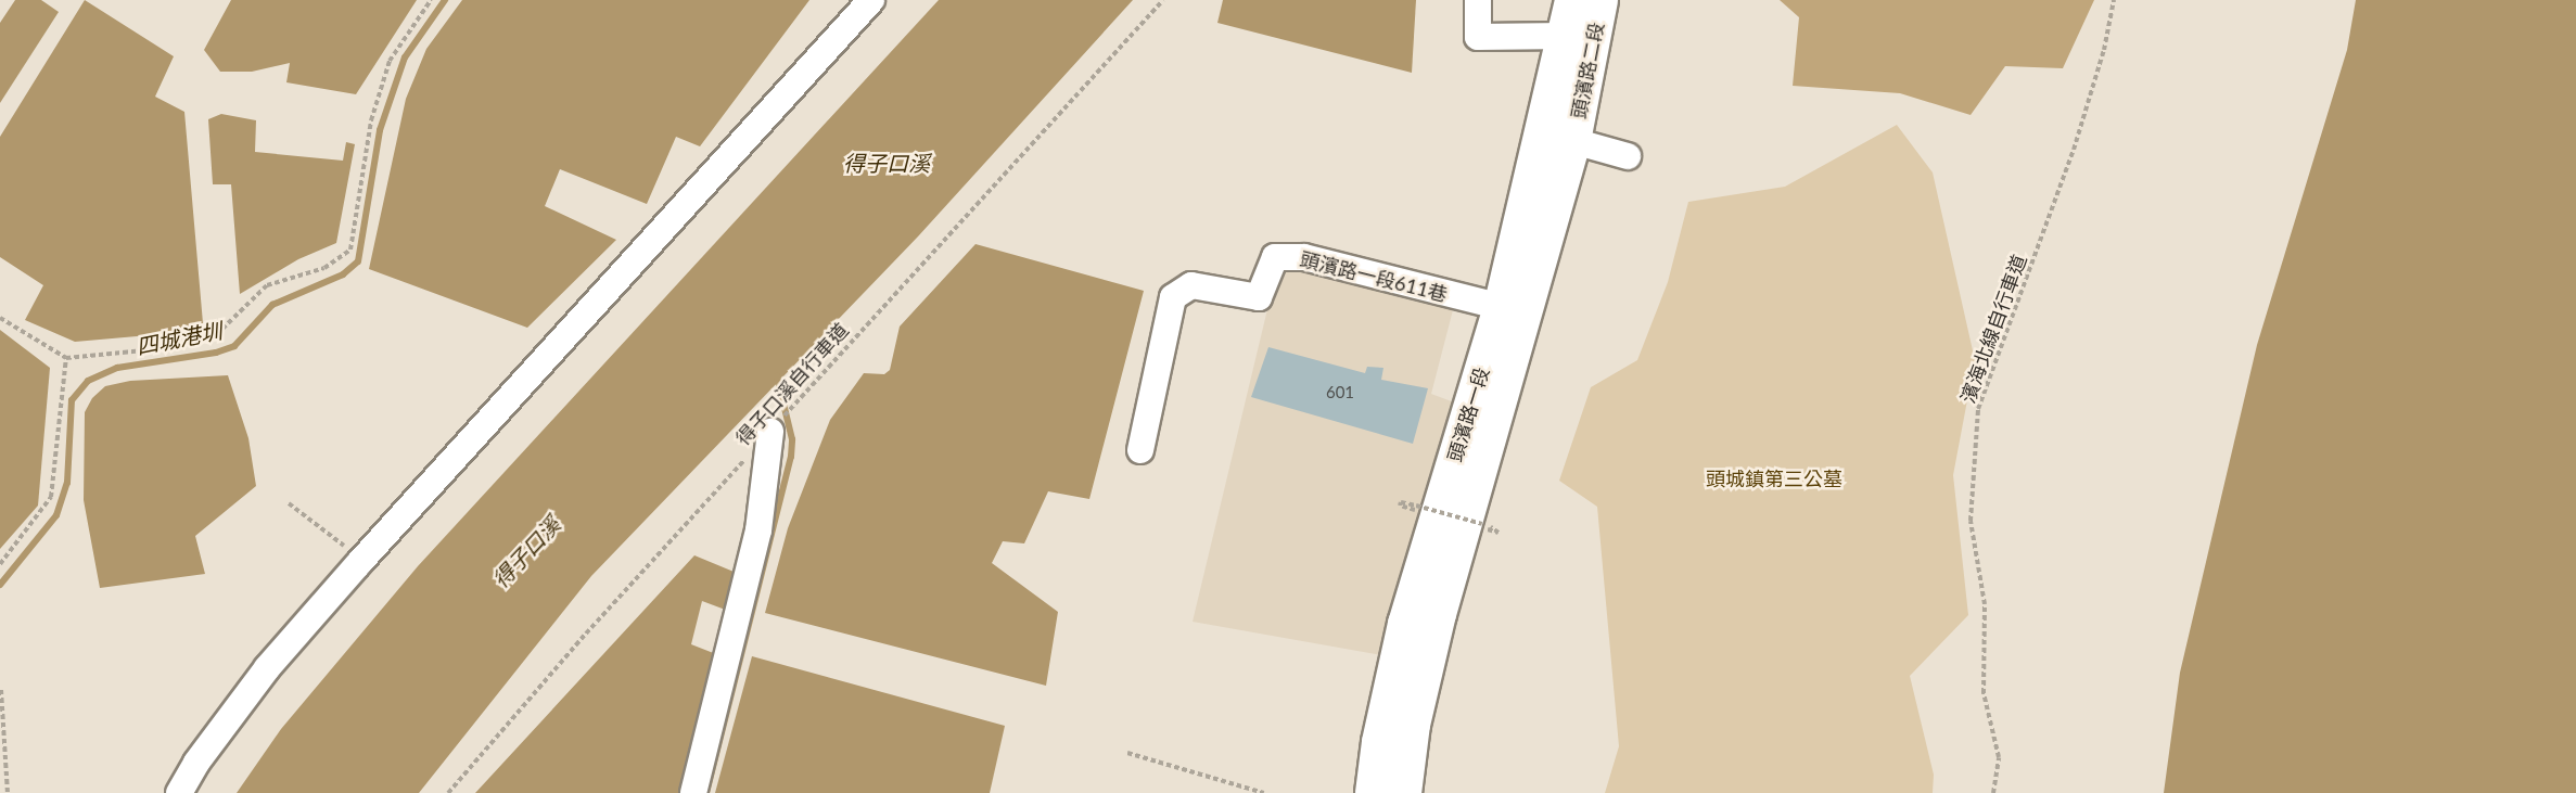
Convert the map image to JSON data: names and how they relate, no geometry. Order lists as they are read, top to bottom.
{
  "streets": {
    "main road": ["頭濱路二段", "頭濱路一段"],
    "lane": ["頭濱路一段611巷"],
    "path": ["濱海北線自行車道", "得子口溪自行車道"]
  },
  "crossings": [
    ["頭濱路二段", "頭濱路一段"],
    ["頭濱路一段611巷", "頭濱路一段"]
  ],
  "water": ["得子口溪", "四城港圳"],
  "parks": ["頭城鎮第三公墓"],
  "house_numbers": ["601"]
}
